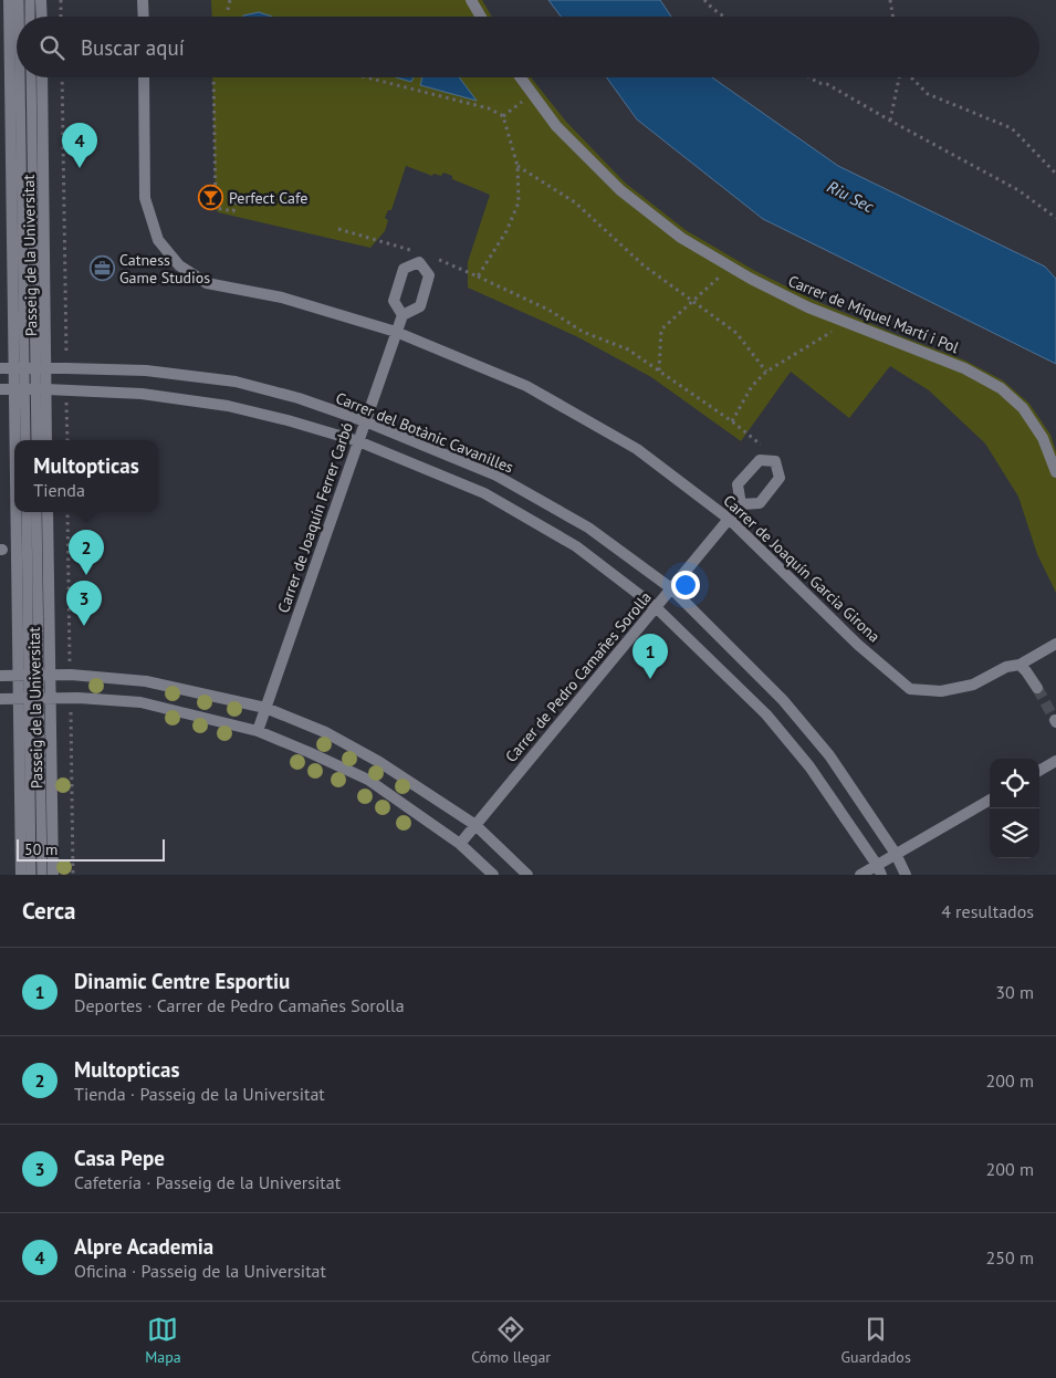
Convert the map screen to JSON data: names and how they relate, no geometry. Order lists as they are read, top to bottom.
{
  "streets": {
    "street": [
      "Passeig de la Universitat",
      "Carrer de Miquel Martí i Pol",
      "Carrer del Botànic Cavanilles",
      "Carrer de Joaquín Ferrer Carbó",
      "Carrer de Joaquín Garcia Girona",
      "Carrer de Pedro Camañes Sorolla"
    ]
  },
  "crossings": [
    ["Passeig de la Universitat", "Carrer del Botànic Cavanilles"],
    ["Carrer del Botànic Cavanilles", "Carrer de Joaquín Ferrer Carbó"],
    ["Carrer del Botànic Cavanilles", "Carrer de Pedro Camañes Sorolla"],
    ["Carrer de Joaquín Ferrer Carbó", "Carrer de Joaquín Garcia Girona"],
    ["Carrer de Joaquín Garcia Girona", "Carrer de Pedro Camañes Sorolla"]
  ],
  "water": ["Riu Sec"],
  "places": {
    "bar": ["Perfect Cafe"],
    "office": ["Catness Game Studios"]
  },
  "scale_bar": "50 m",
  "page": {
    "search": "Buscar aquí",
    "pins": [
      "4",
      "2",
      "3",
      "1"
    ],
    "popup": ["Multopticas", "Tienda"],
    "scale": "50 m",
    "heading": ["Cerca", "4 resultados"],
    "list": [
      {
        "mark": "1",
        "name": "Dinamic Centre Esportiu",
        "note": "Deportes · Carrer de Pedro Camañes Sorolla",
        "value": "30 m"
      },
      {
        "mark": "2",
        "name": "Multopticas",
        "note": "Tienda · Passeig de la Universitat",
        "value": "200 m"
      },
      {
        "mark": "3",
        "name": "Casa Pepe",
        "note": "Cafetería · Passeig de la Universitat",
        "value": "200 m"
      },
      {
        "mark": "4",
        "name": "Alpre Academia",
        "note": "Oficina · Passeig de la Universitat",
        "value": "250 m"
      }
    ],
    "nav": ["Mapa", "Cómo llegar", "Guardados"]
  }
}
